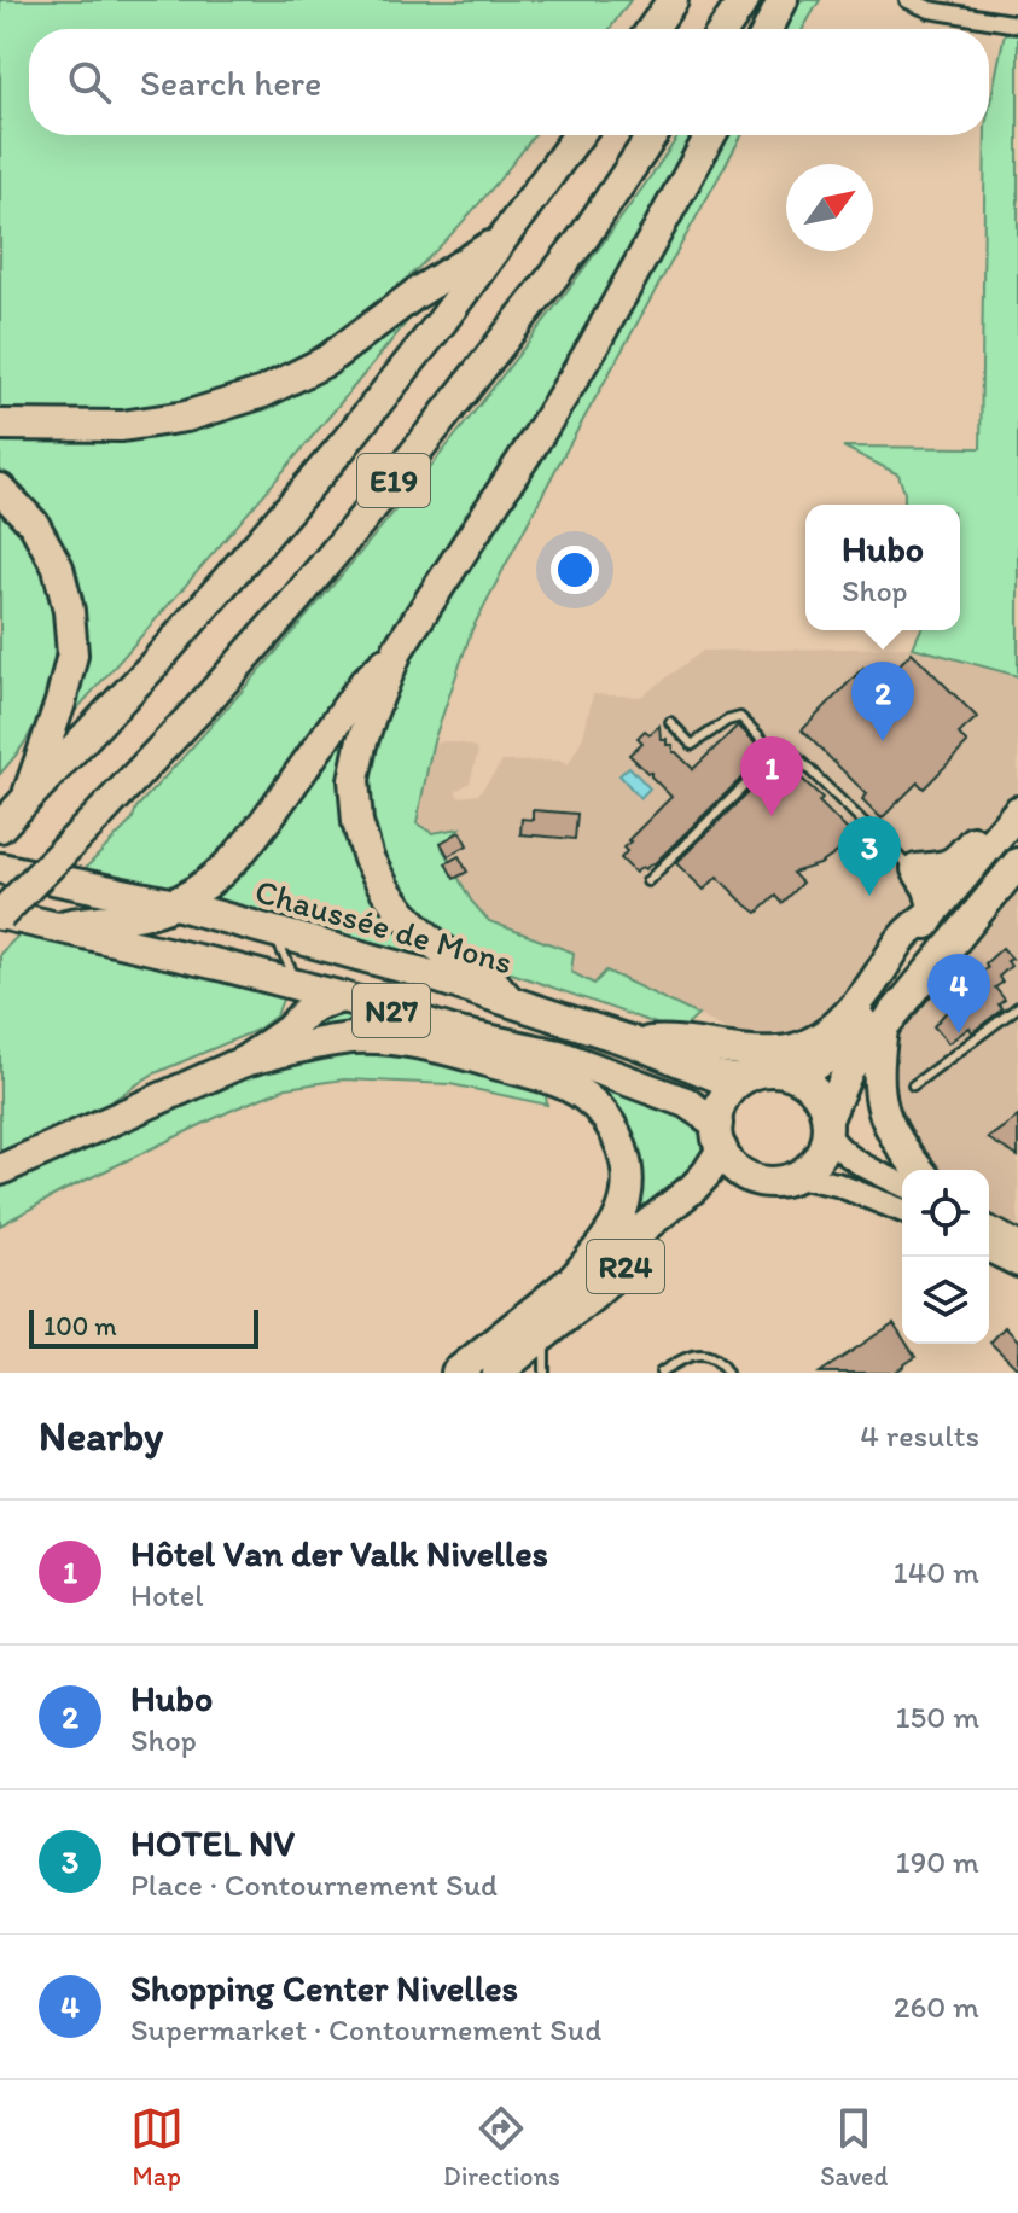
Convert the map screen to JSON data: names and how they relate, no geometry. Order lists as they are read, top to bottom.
{
  "streets": {
    "highway": [
      "E19",
      "Chaussée de Mons",
      "N27",
      "R24"
    ]
  },
  "crossings": [
    ["E19", "N27"],
    ["Chaussée de Mons", "N27"],
    ["Chaussée de Mons", "R24"],
    ["N27", "R24"]
  ],
  "scale_bar": "100 m",
  "north": "top right",
  "page": {
    "search": "Search here",
    "popup": ["Hubo", "Shop"],
    "pins": [
      "2",
      "1",
      "3",
      "4"
    ],
    "scale": "100 m",
    "heading": ["Nearby", "4 results"],
    "list": [
      {
        "mark": "1",
        "name": "Hôtel Van der Valk Nivelles",
        "note": "Hotel",
        "value": "140 m"
      },
      {
        "mark": "2",
        "name": "Hubo",
        "note": "Shop",
        "value": "150 m"
      },
      {
        "mark": "3",
        "name": "HOTEL NV",
        "note": "Place · Contournement Sud",
        "value": "190 m"
      },
      {
        "mark": "4",
        "name": "Shopping Center Nivelles",
        "note": "Supermarket · Contournement Sud",
        "value": "260 m"
      }
    ],
    "nav": ["Map", "Directions", "Saved"]
  }
}
